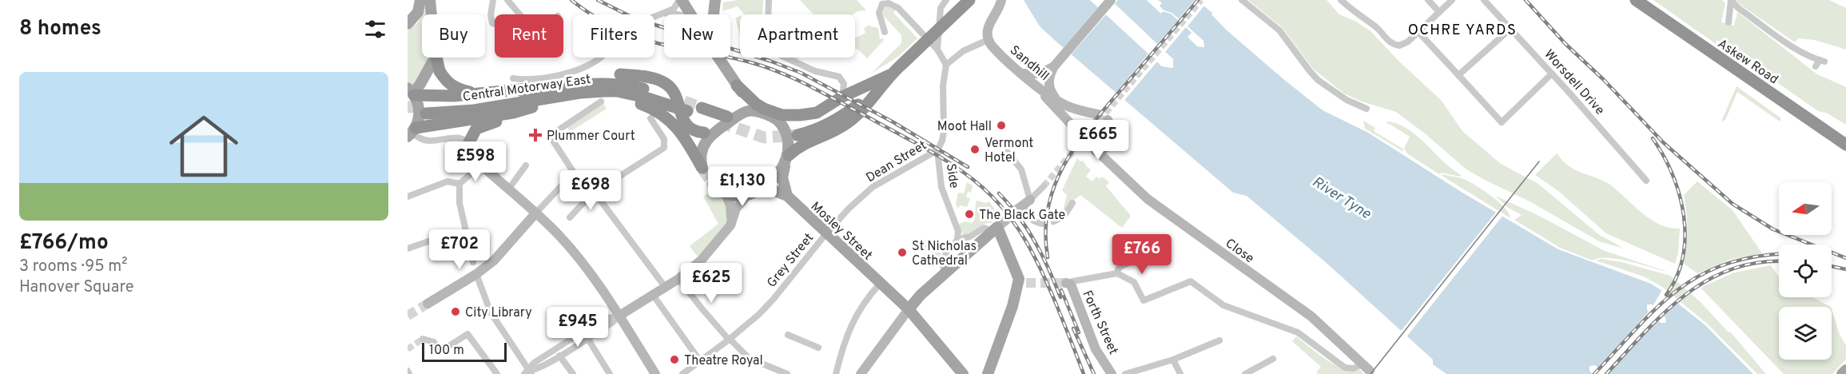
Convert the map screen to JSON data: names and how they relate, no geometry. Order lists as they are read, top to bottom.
{
  "streets": {
    "highway": ["Askew Road", "Central Motorway East"],
    "main road": ["Mosley Street"],
    "street": [
      "Sandhill",
      "Worsdell Drive",
      "Dean Street",
      "Side",
      "Close",
      "Grey Street",
      "Forth Street"
    ]
  },
  "crossings": [
    ["Dean Street", "Side"],
    ["Dean Street", "Mosley Street"],
    ["Dean Street", "Grey Street"],
    ["Mosley Street", "Grey Street"]
  ],
  "districts": ["OCHRE YARDS"],
  "water": ["River Tyne"],
  "places": {
    "other": [
      "Moot Hall",
      "Vermont Hotel",
      "The Black Gate",
      "St Nicholas Cathedral",
      "City Library",
      "Theatre Royal"
    ],
    "health": ["Plummer Court"]
  },
  "scale_bar": "100 m",
  "north": "left",
  "page": {
    "heading": "8 homes",
    "chip": [
      "Buy",
      "Rent",
      "Filters",
      "New",
      "Apartment"
    ],
    "list": [
      {
        "name": "£766/mo",
        "note": "3 rooms · 95 m² · Hanover Square"
      }
    ],
    "price": [
      "£665",
      "£598",
      "£1,130",
      "£698",
      "£702",
      "£766",
      "£625",
      "£945"
    ],
    "scale": "100 m"
  }
}
